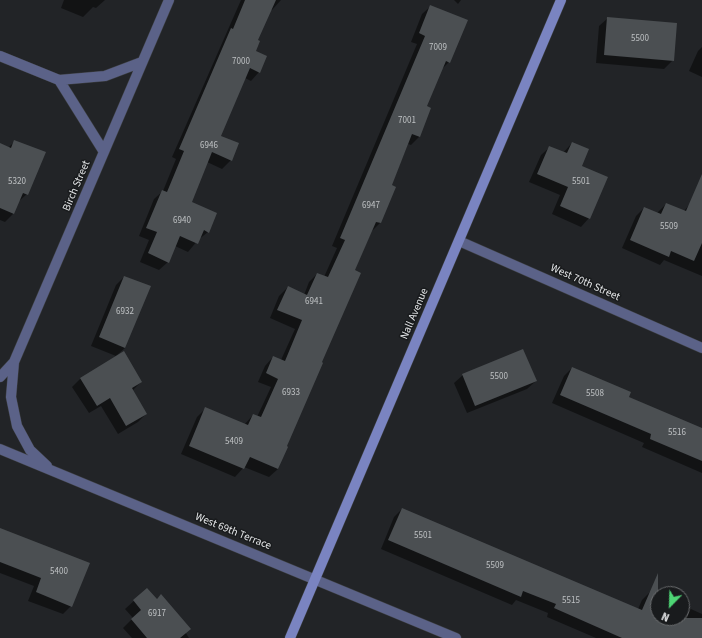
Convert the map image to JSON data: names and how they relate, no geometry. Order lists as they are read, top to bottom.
{
  "streets": {
    "main road": ["Nall Avenue"],
    "street": ["Birch Street", "West 70th Street", "West 69th Terrace"]
  },
  "crossings": [
    ["West 70th Street", "Nall Avenue"],
    ["Nall Avenue", "West 69th Terrace"]
  ],
  "house_numbers": [
    "5500",
    "7009",
    "7000",
    "7001",
    "6946",
    "5320",
    "5501",
    "6947",
    "6940",
    "5509",
    "6941",
    "6932",
    "5500",
    "6933",
    "5508",
    "5516",
    "5409",
    "5501",
    "5509",
    "5400",
    "5515",
    "6917"
  ],
  "north": "bottom left"
}
